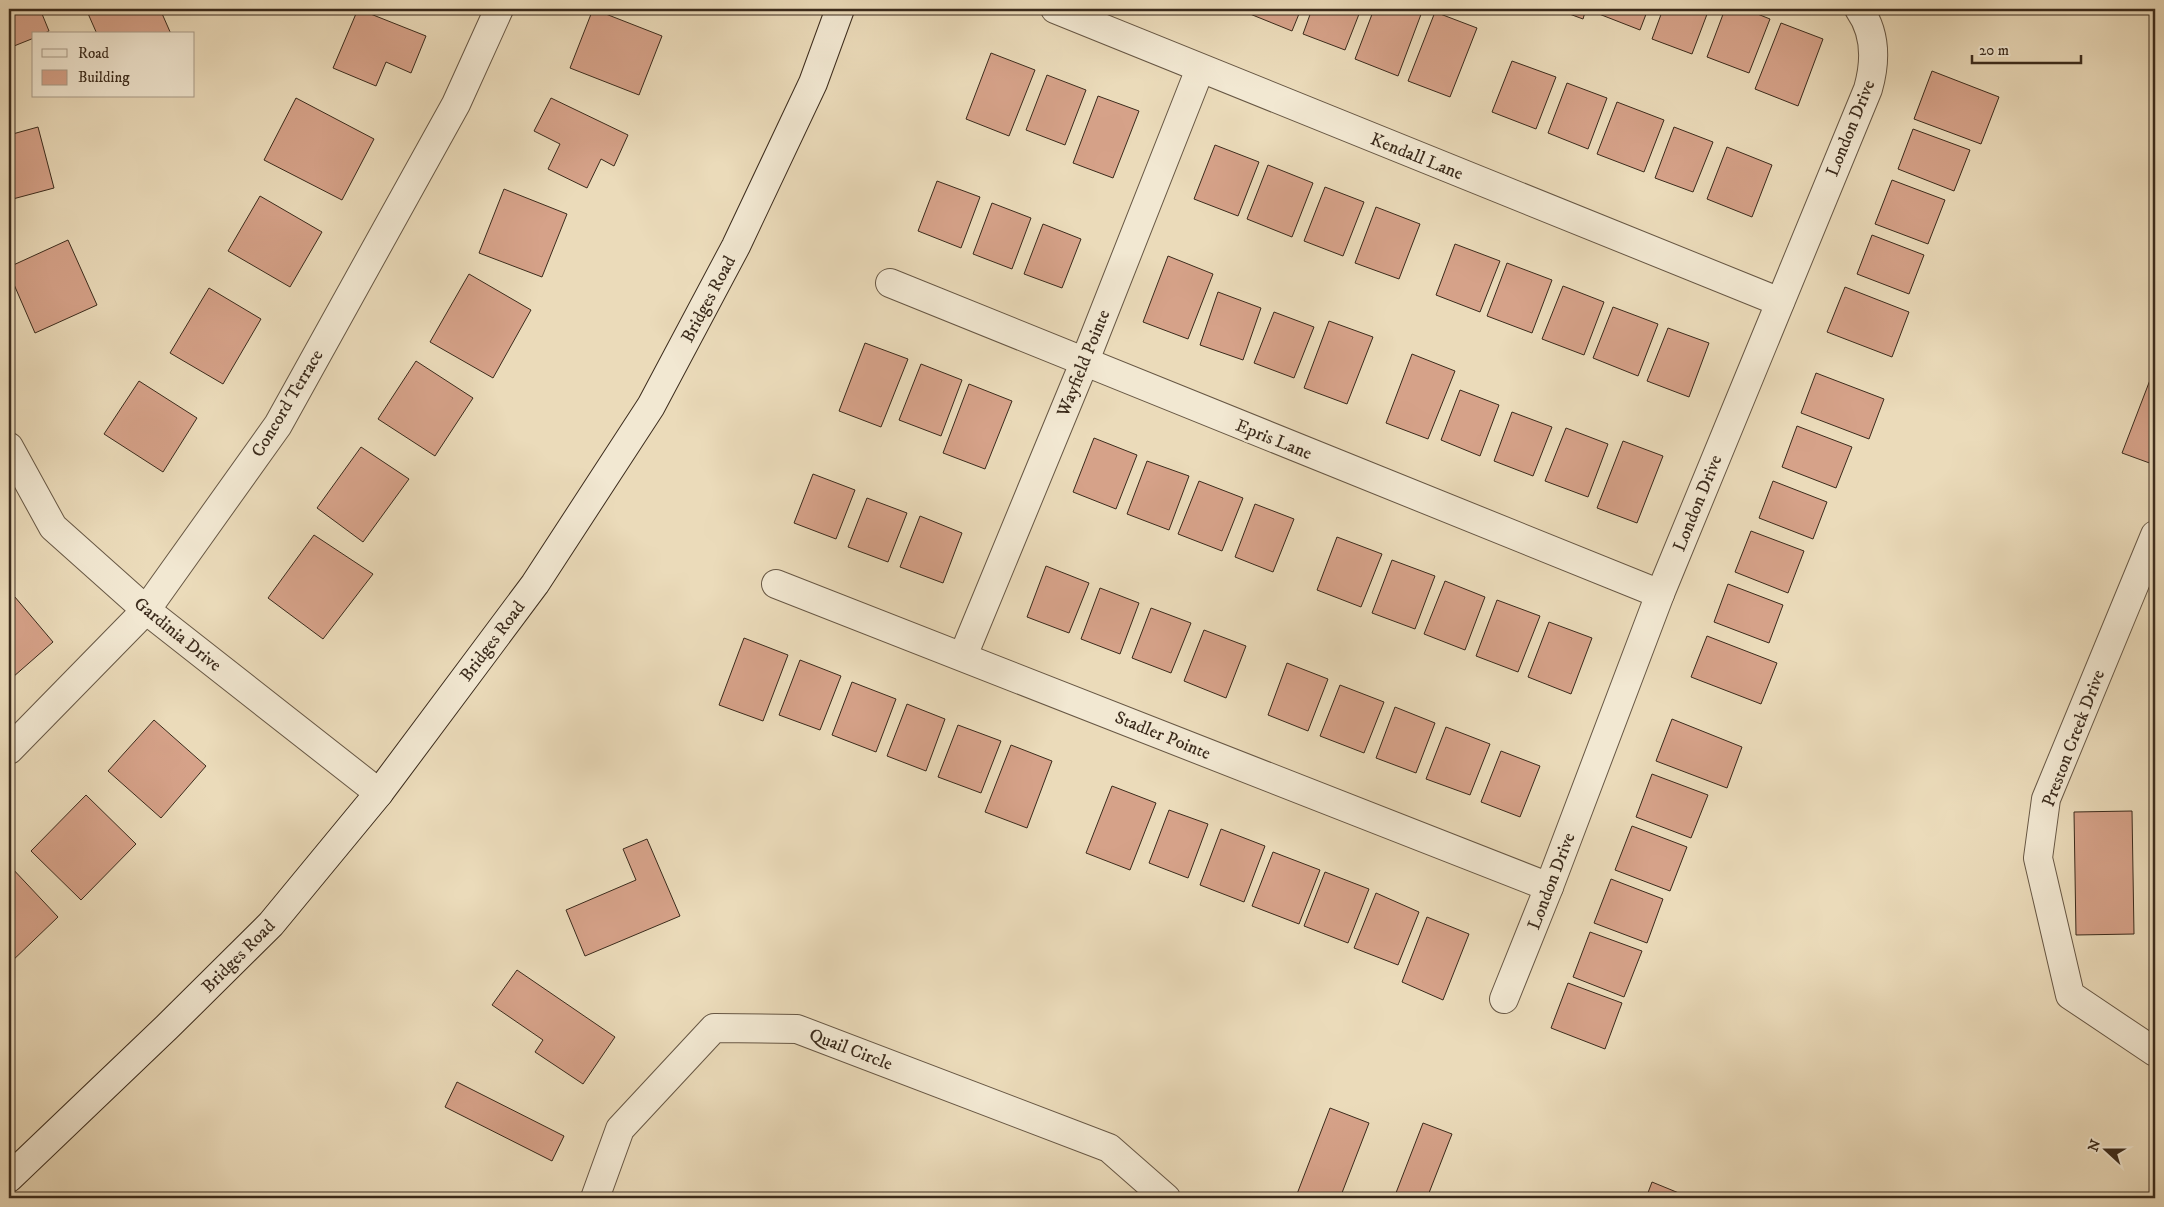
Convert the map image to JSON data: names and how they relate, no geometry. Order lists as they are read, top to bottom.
{
  "streets": {
    "street": [
      "London Drive",
      "Kendall Lane",
      "Bridges Road",
      "Wayfield Pointe",
      "Concord Terrace",
      "Epris Lane",
      "Gardinia Drive",
      "Stadler Pointe",
      "Preston Creek Drive",
      "Quail Circle"
    ]
  },
  "crossings": [
    ["London Drive", "Kendall Lane"],
    ["London Drive", "Epris Lane"],
    ["London Drive", "Stadler Pointe"],
    ["Kendall Lane", "Wayfield Pointe"],
    ["Bridges Road", "Gardinia Drive"],
    ["Wayfield Pointe", "Epris Lane"],
    ["Wayfield Pointe", "Stadler Pointe"],
    ["Concord Terrace", "Gardinia Drive"]
  ],
  "legend": ["Road", "Building"],
  "scale_bar": "20 m",
  "north": "left"
}
